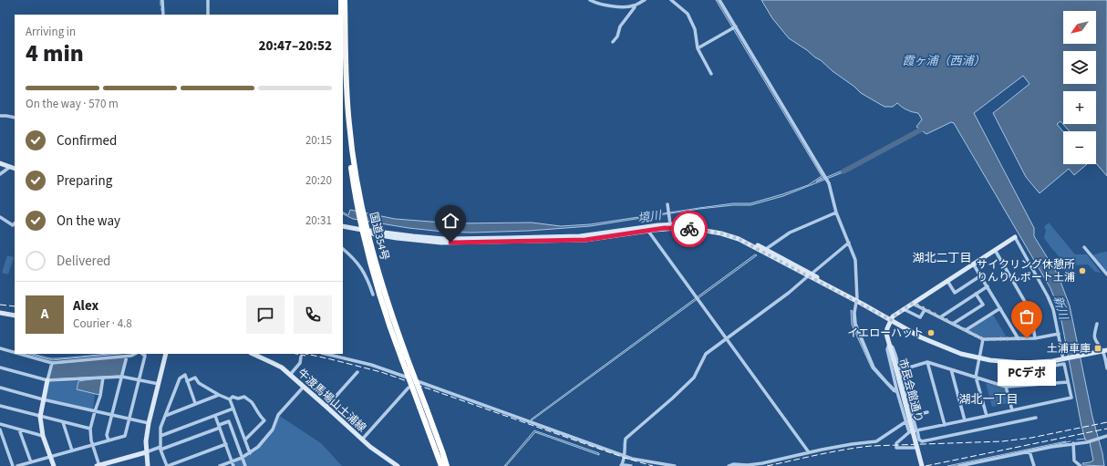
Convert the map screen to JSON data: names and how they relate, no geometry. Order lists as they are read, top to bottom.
{
  "streets": {
    "highway": ["国道354号"],
    "street": ["市民会館通り", "牛渡馬場山土浦線"]
  },
  "districts": ["湖北二丁目", "湖北一丁目"],
  "water": ["霞ヶ浦（西浦）", "境川", "新川"],
  "places": {
    "other": ["サイクリング休憩所 りんりんポート土浦", "イエローハット", "PCデポ"],
    "transit": ["土浦車庫"]
  },
  "north": "bottom left",
  "page": {
    "map_buttons": ["+", "−"],
    "heading": ["4 min", "Arriving in", "20:47–20:52"],
    "panel": ["Alex", "Courier · 4.8"],
    "bar": "On the way · 570 m",
    "list": [
      ["Confirmed", "20:15"],
      ["Preparing", "20:20"],
      ["On the way", "20:31"],
      "Delivered"
    ],
    "round": "A",
    "bubble": "PCデポ"
  }
}
